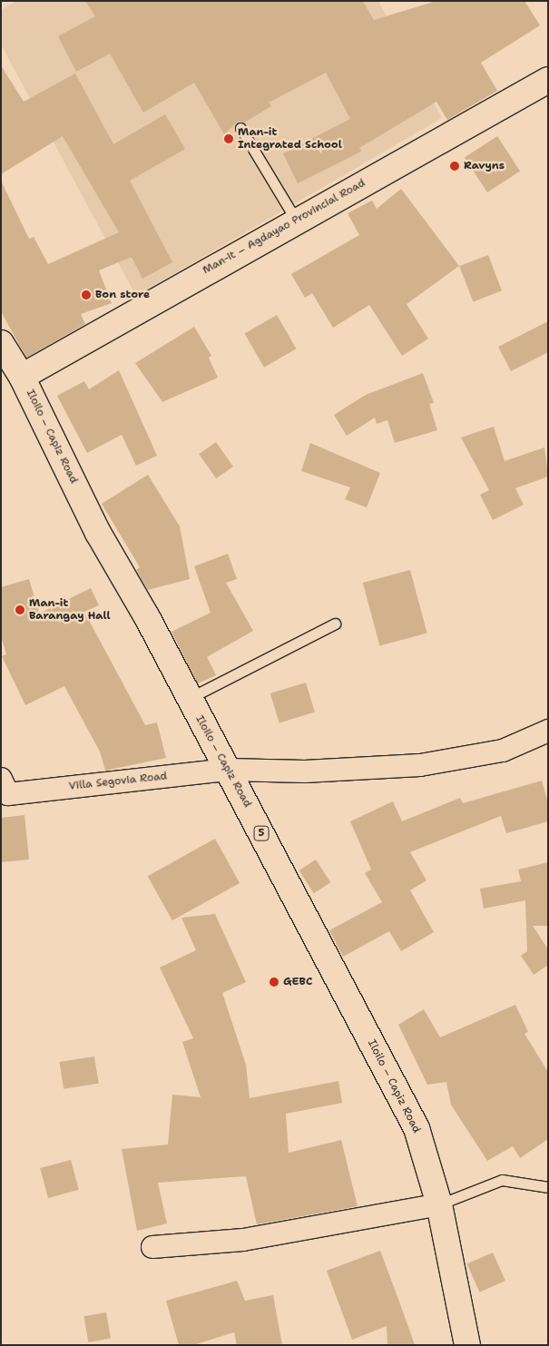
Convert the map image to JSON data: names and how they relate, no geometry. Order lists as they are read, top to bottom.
{
  "streets": {
    "main road": ["Man-it – Agdayao Provincial Road", "Iloilo – Capiz Road", "5"],
    "street": ["Villa Segovia Road"]
  },
  "crossings": [
    ["Man-it – Agdayao Provincial Road", "Iloilo – Capiz Road"],
    ["Iloilo – Capiz Road", "Villa Segovia Road"]
  ],
  "places": [
    "Man-it Integrated School",
    "Ravyns",
    "Bon store",
    "Man-it Barangay Hall",
    "GEBC"
  ]
}
